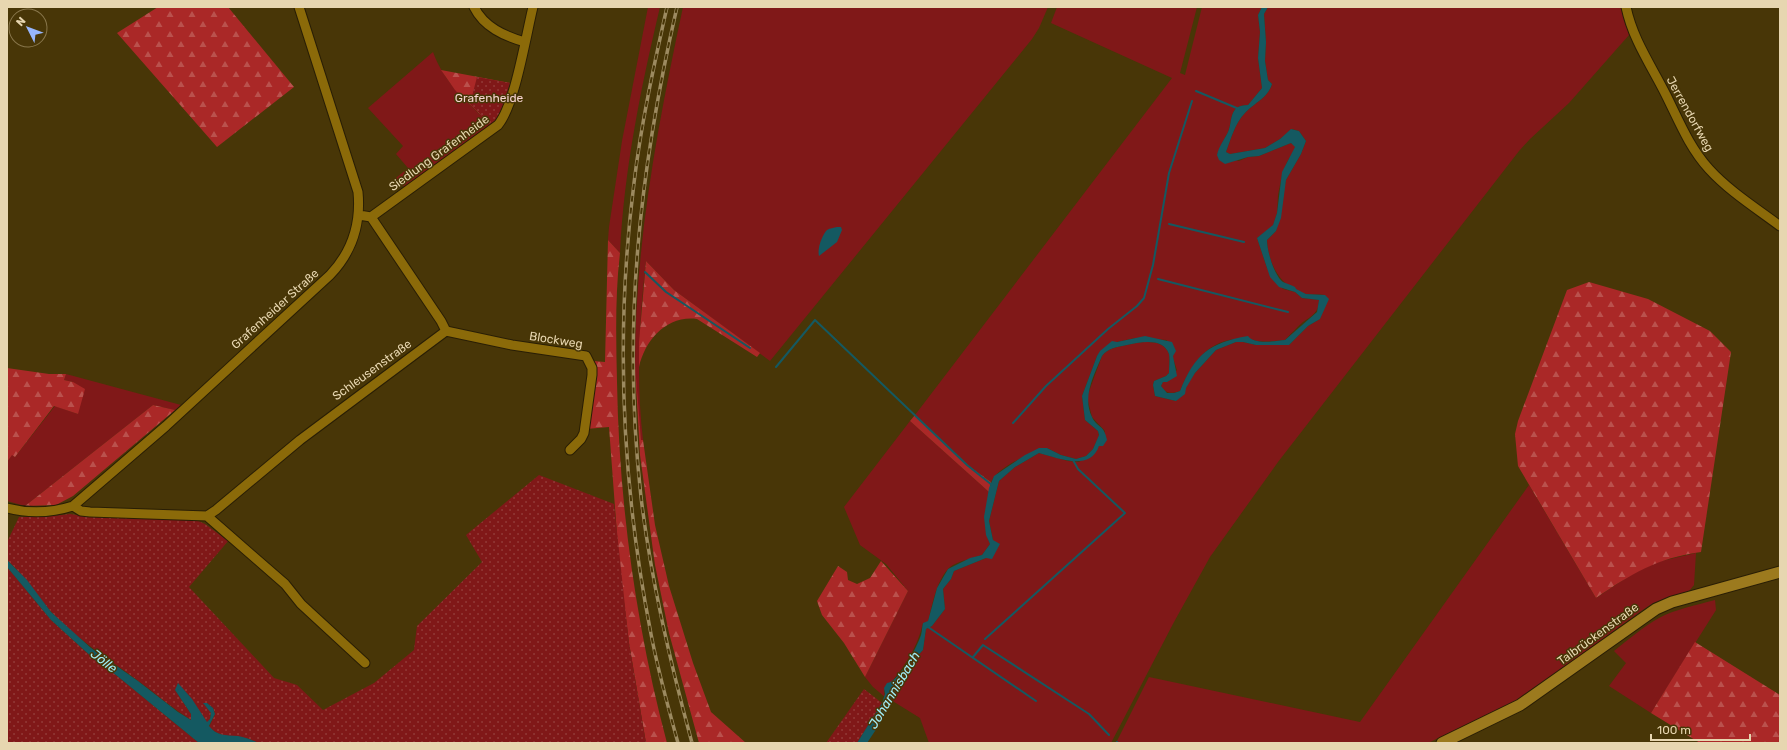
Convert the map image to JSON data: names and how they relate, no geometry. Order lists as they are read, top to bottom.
{
  "streets": {
    "main road": ["Talbrückenstraße"],
    "street": [
      "Jerrendorfweg",
      "Siedlung Grafenheide",
      "Grafenheider Straße",
      "Blockweg",
      "Schleusenstraße"
    ]
  },
  "crossings": [
    ["Blockweg", "Schleusenstraße"]
  ],
  "water": ["Jölle", "Johannisbach"],
  "parks": ["Grafenheide"],
  "scale_bar": "100 m",
  "north": "top left"
}
